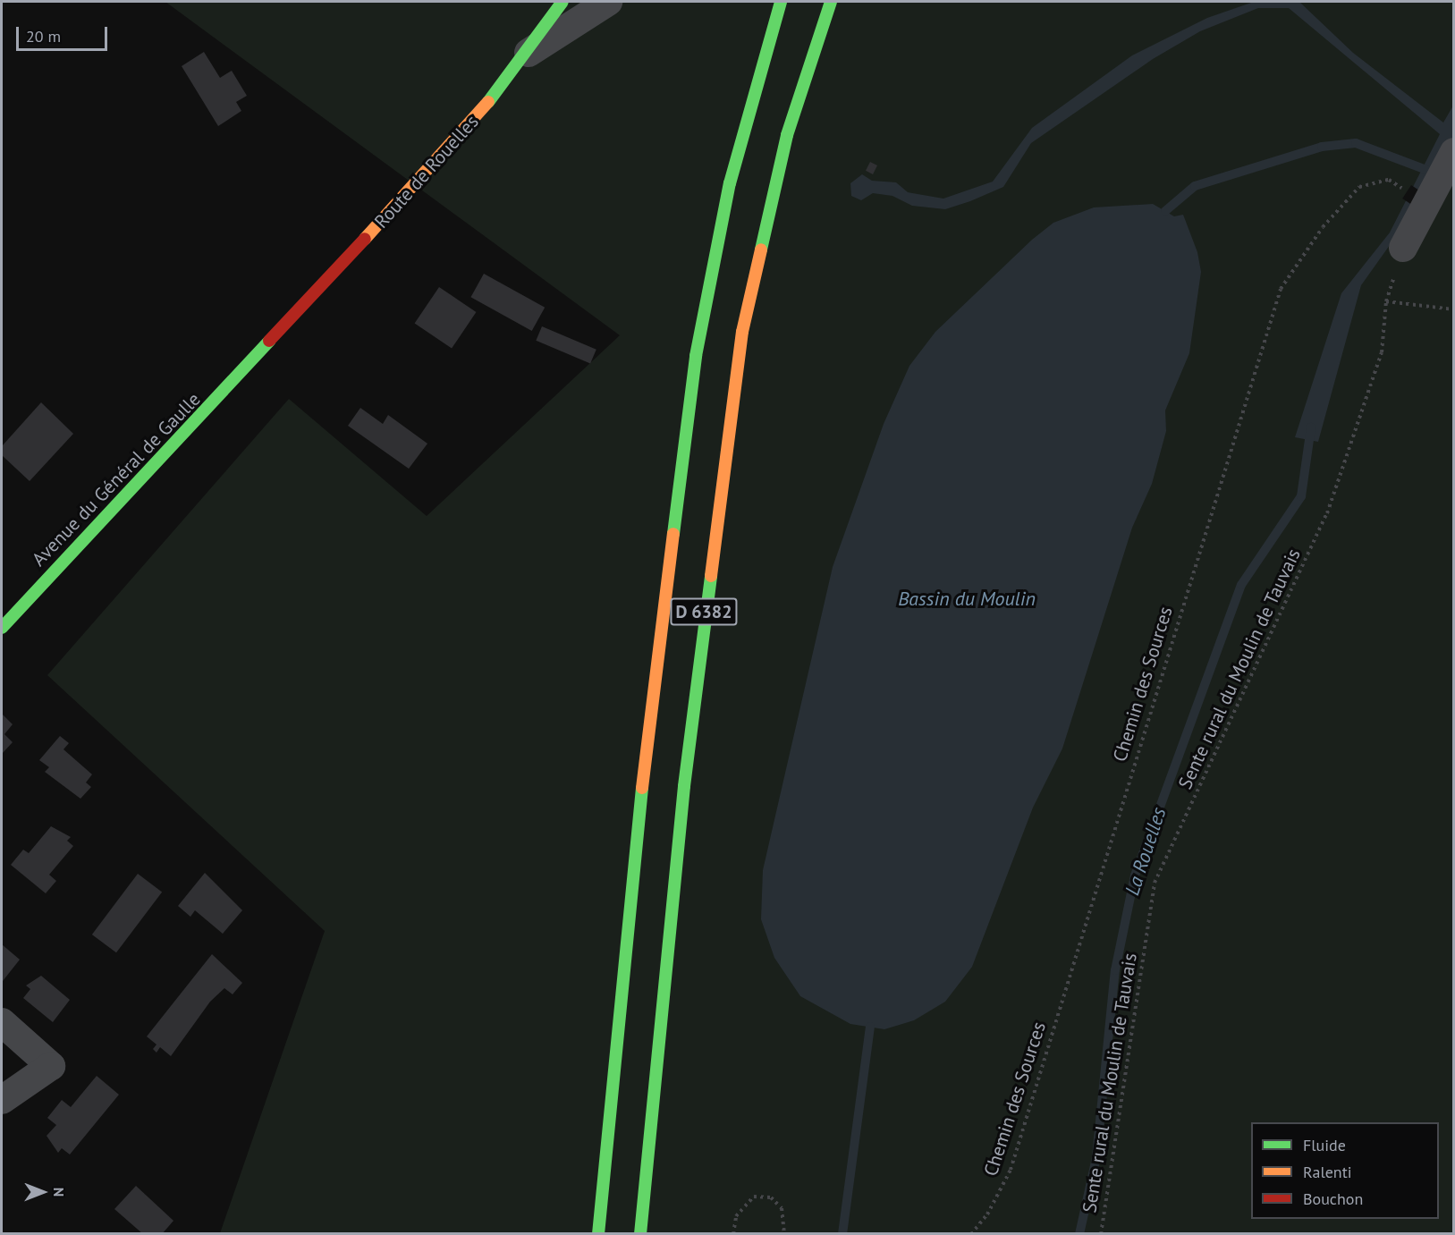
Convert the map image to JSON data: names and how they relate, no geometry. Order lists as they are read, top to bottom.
{
  "streets": {
    "main road": ["Route de Rouelles", "Avenue du Général de Gaulle", "D 6382"],
    "path": ["Sente rural du Moulin de Tauvais", "Chemin des Sources"]
  },
  "crossings": [
    ["Route de Rouelles", "Avenue du Général de Gaulle"]
  ],
  "water": ["Bassin du Moulin", "La Rouelles"],
  "legend": ["Fluide", "Ralenti", "Bouchon"],
  "scale_bar": "20 m",
  "north": "right"
}
